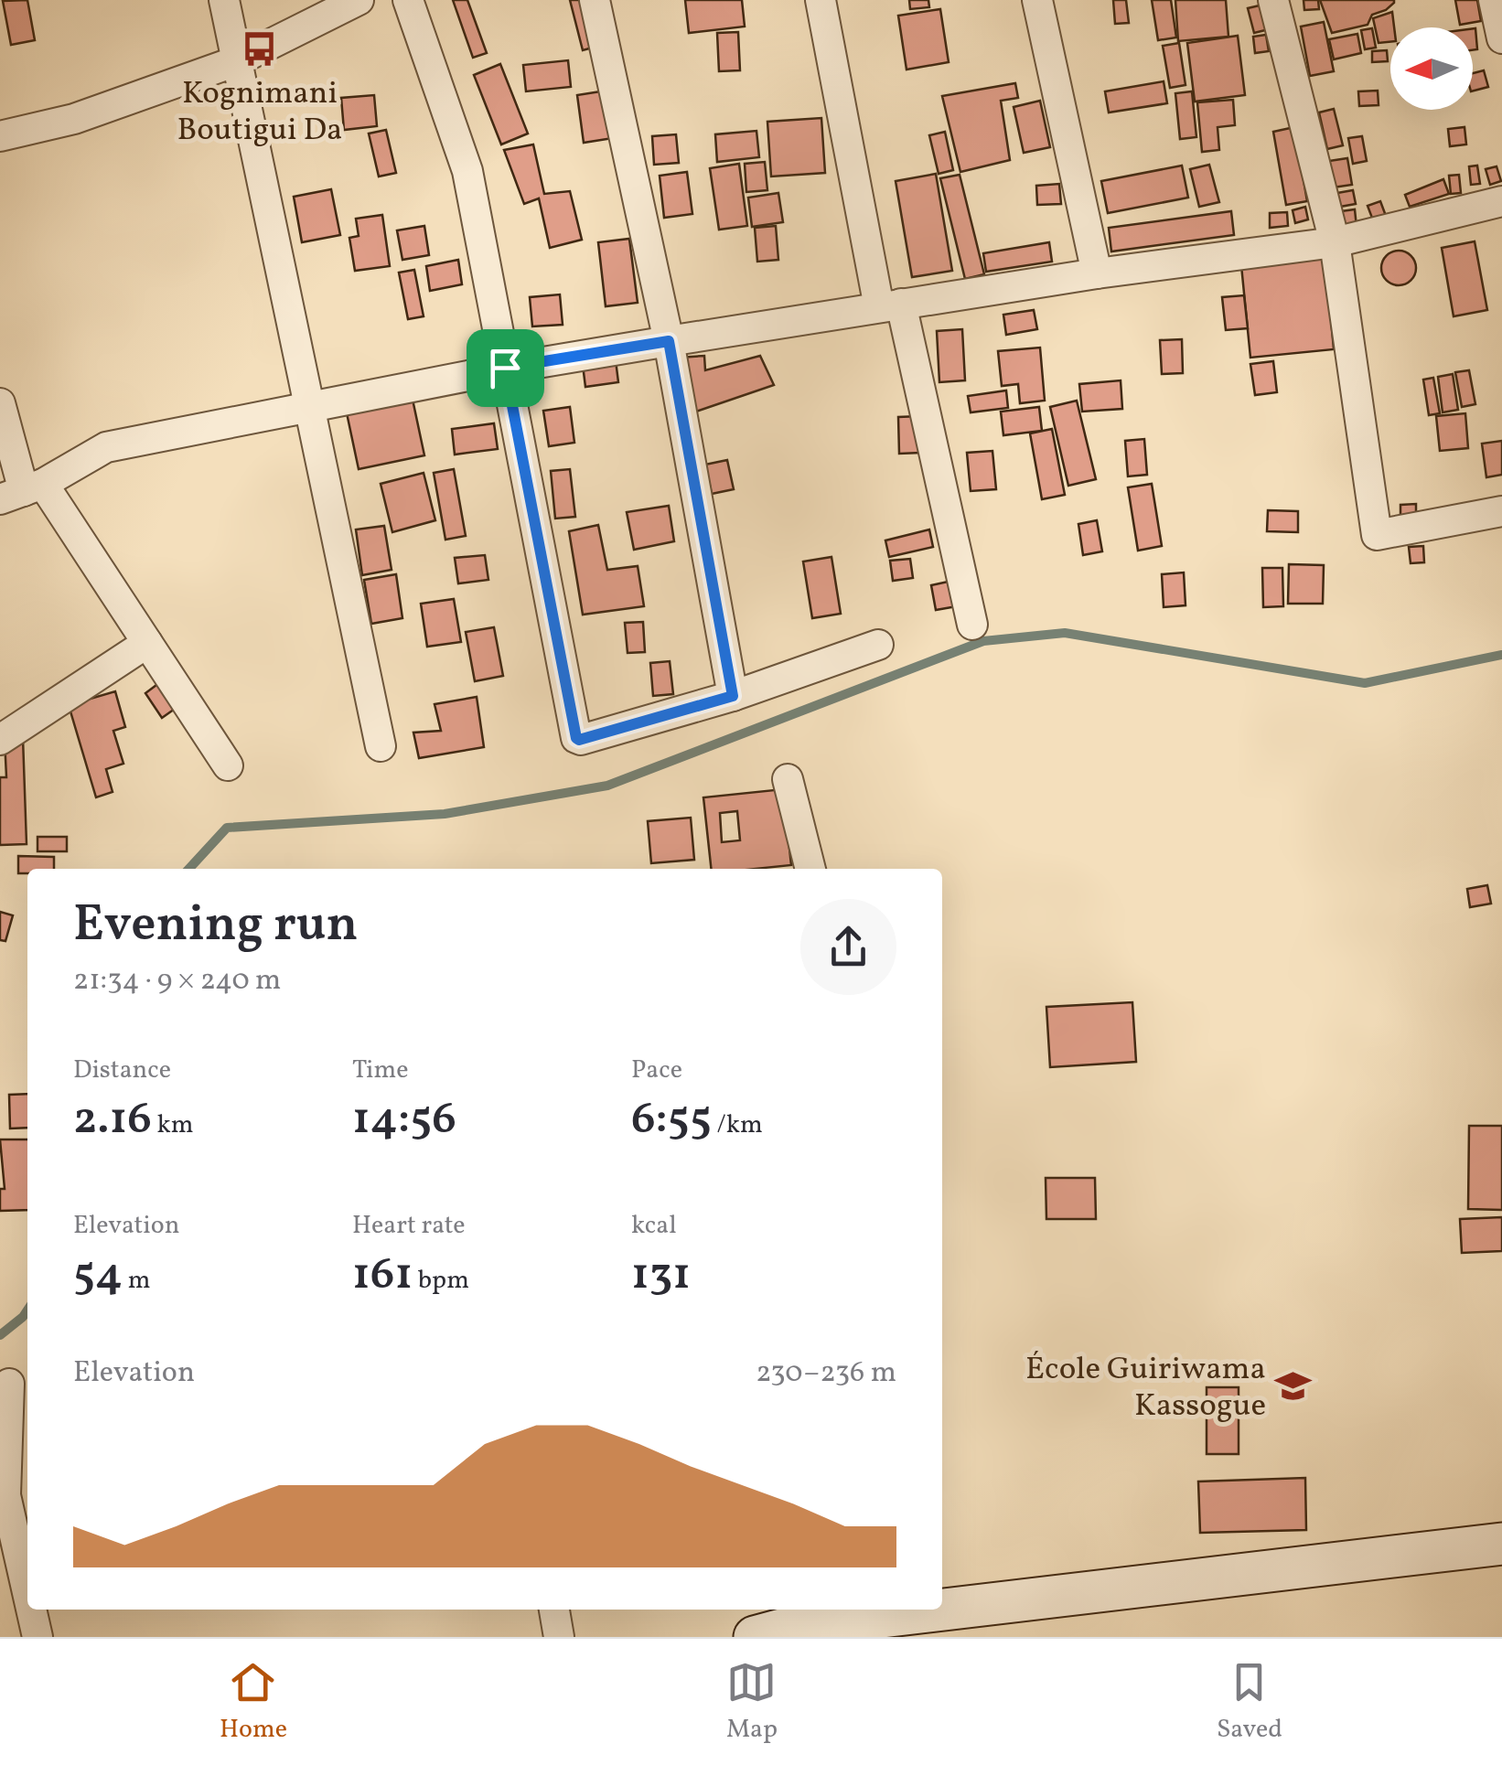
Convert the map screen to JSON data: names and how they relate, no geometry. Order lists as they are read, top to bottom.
{
  "places": {
    "bus stop": ["Kognimani Boutigui Da"],
    "school or university": ["École Guiriwama Kassogue"]
  },
  "north": "left",
  "page": {
    "heading": ["Evening run", "21:34 · 9 × 240 m"],
    "stats": [
      ["Distance", "2.16 km"],
      ["Time", "14:56"],
      ["Pace", "6:55 /km"],
      ["Elevation", "54 m"],
      ["Heart rate", "161 bpm"],
      ["kcal", "131"]
    ],
    "chart": ["Elevation", "230–236 m"],
    "tabs": ["Home", "Map", "Saved"]
  }
}
